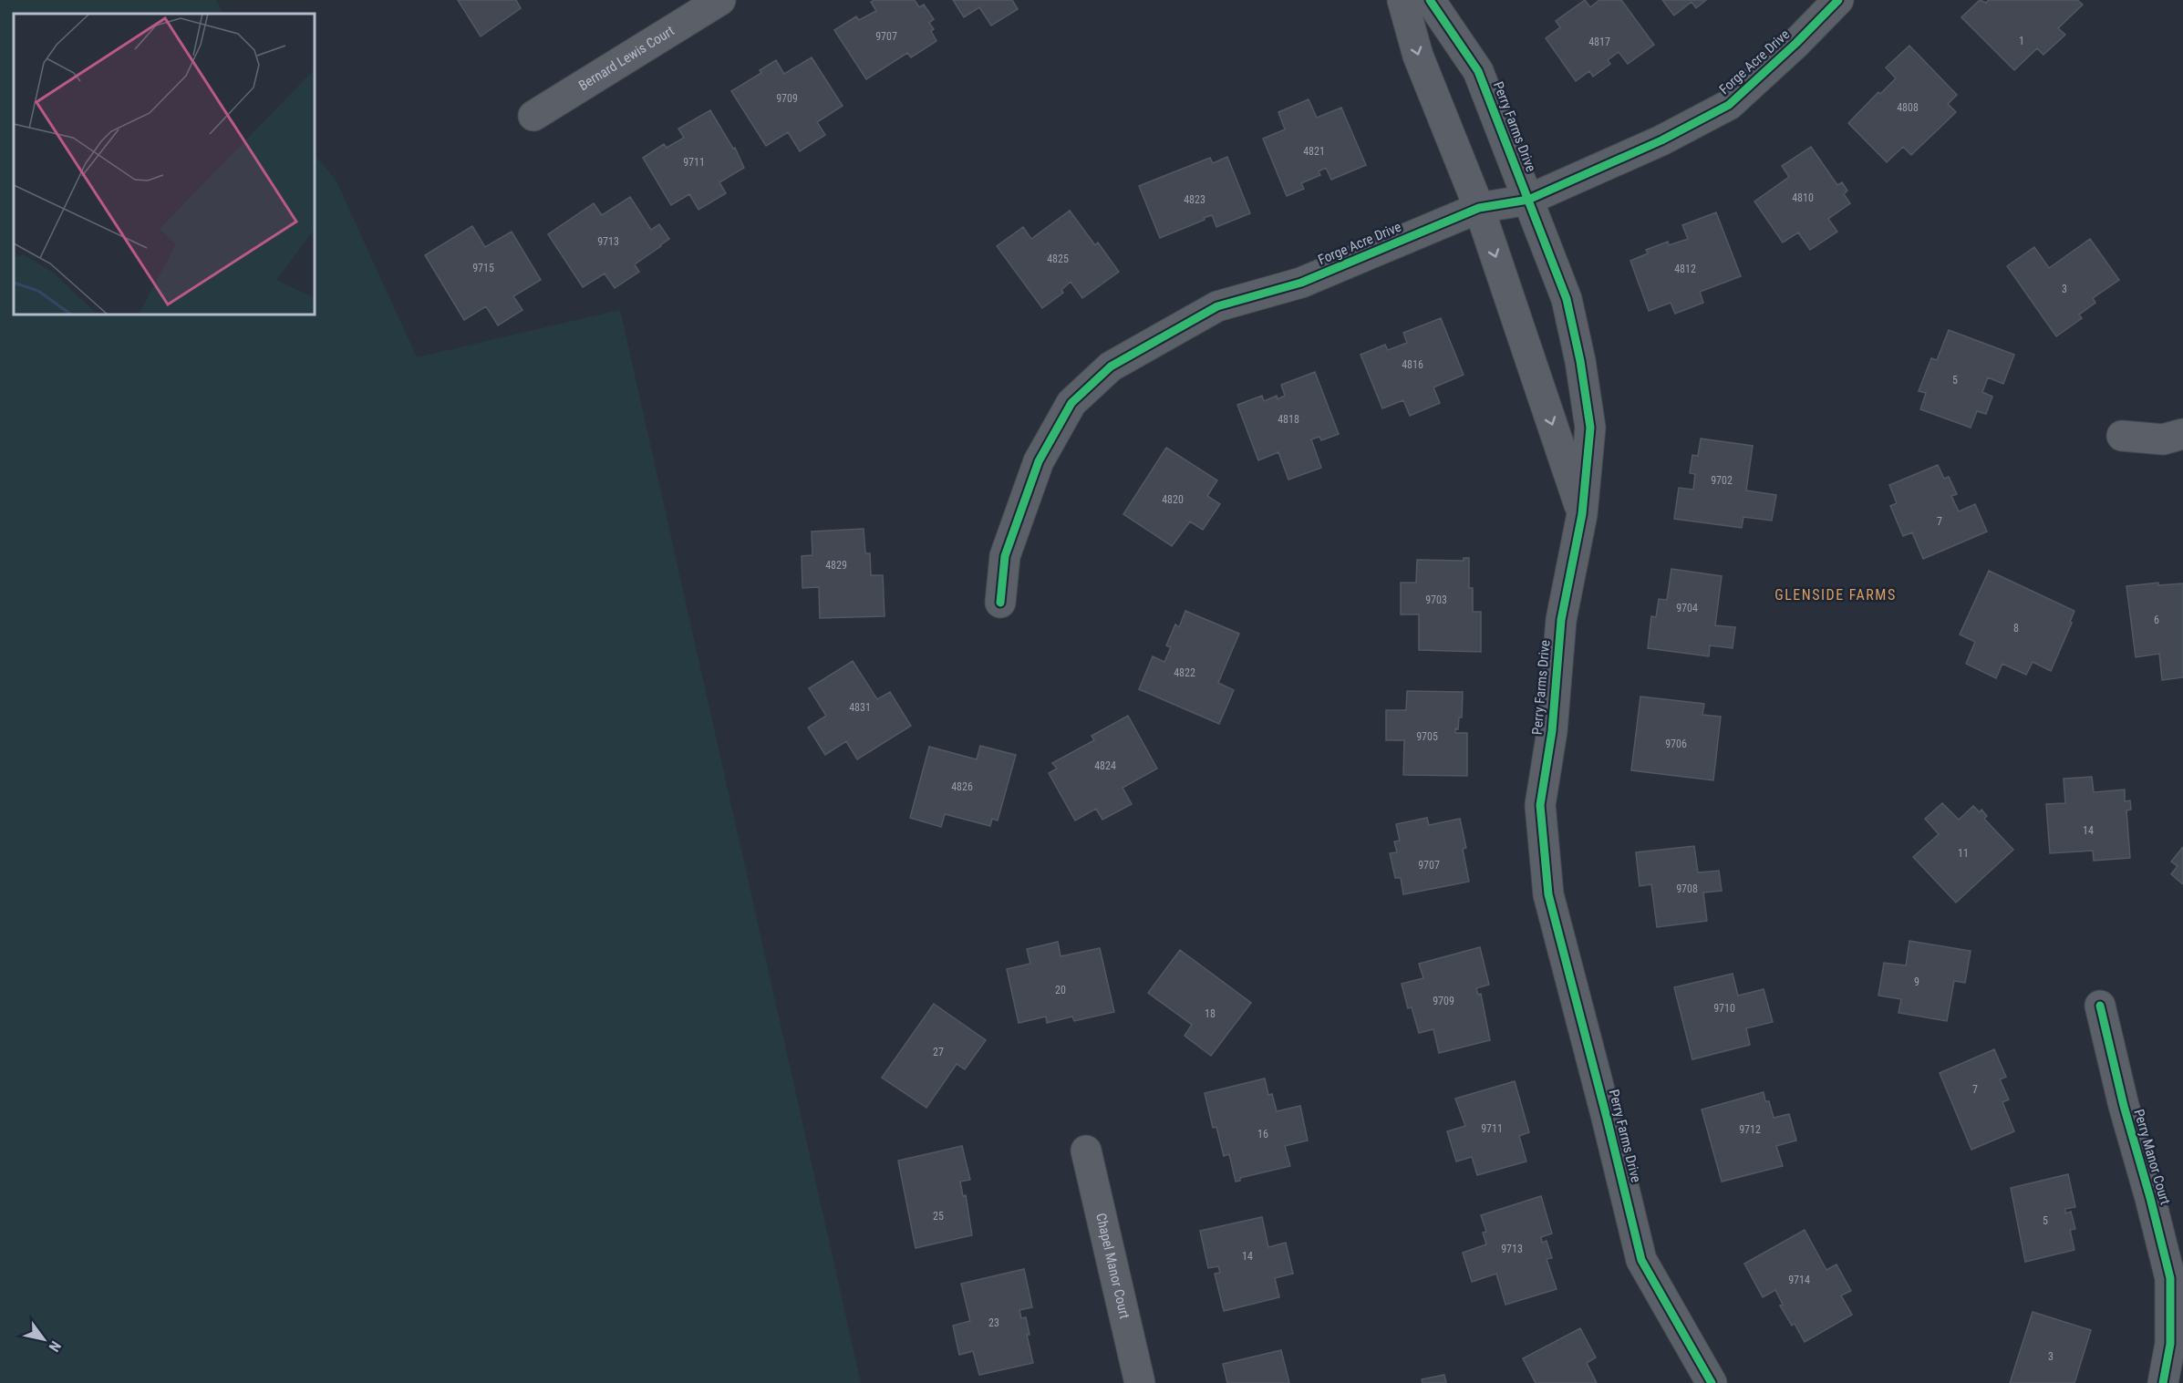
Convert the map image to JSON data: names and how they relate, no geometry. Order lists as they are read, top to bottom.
{
  "streets": {
    "street": [
      "Bernard Lewis Court",
      "Forge Acre Drive",
      "Perry Farms Drive",
      "Perry Manor Court",
      "Chapel Manor Court"
    ]
  },
  "crossings": [
    ["Forge Acre Drive", "Perry Farms Drive"]
  ],
  "districts": ["GLENSIDE FARMS"],
  "house_numbers": [
    "9707",
    "1",
    "4817",
    "9709",
    "4808",
    "4821",
    "9711",
    "4810",
    "4823",
    "9713",
    "4825",
    "9715",
    "4812",
    "3",
    "4816",
    "5",
    "4818",
    "9702",
    "4820",
    "7",
    "4829",
    "9703",
    "9704",
    "6",
    "8",
    "4822",
    "4831",
    "9705",
    "9706",
    "4824",
    "4826",
    "14",
    "11",
    "9707",
    "9708",
    "9",
    "20",
    "9709",
    "9710",
    "18",
    "27",
    "7",
    "9711",
    "9712",
    "16",
    "25",
    "5",
    "9713",
    "14",
    "9714",
    "23",
    "3"
  ],
  "north": "bottom right"
}
